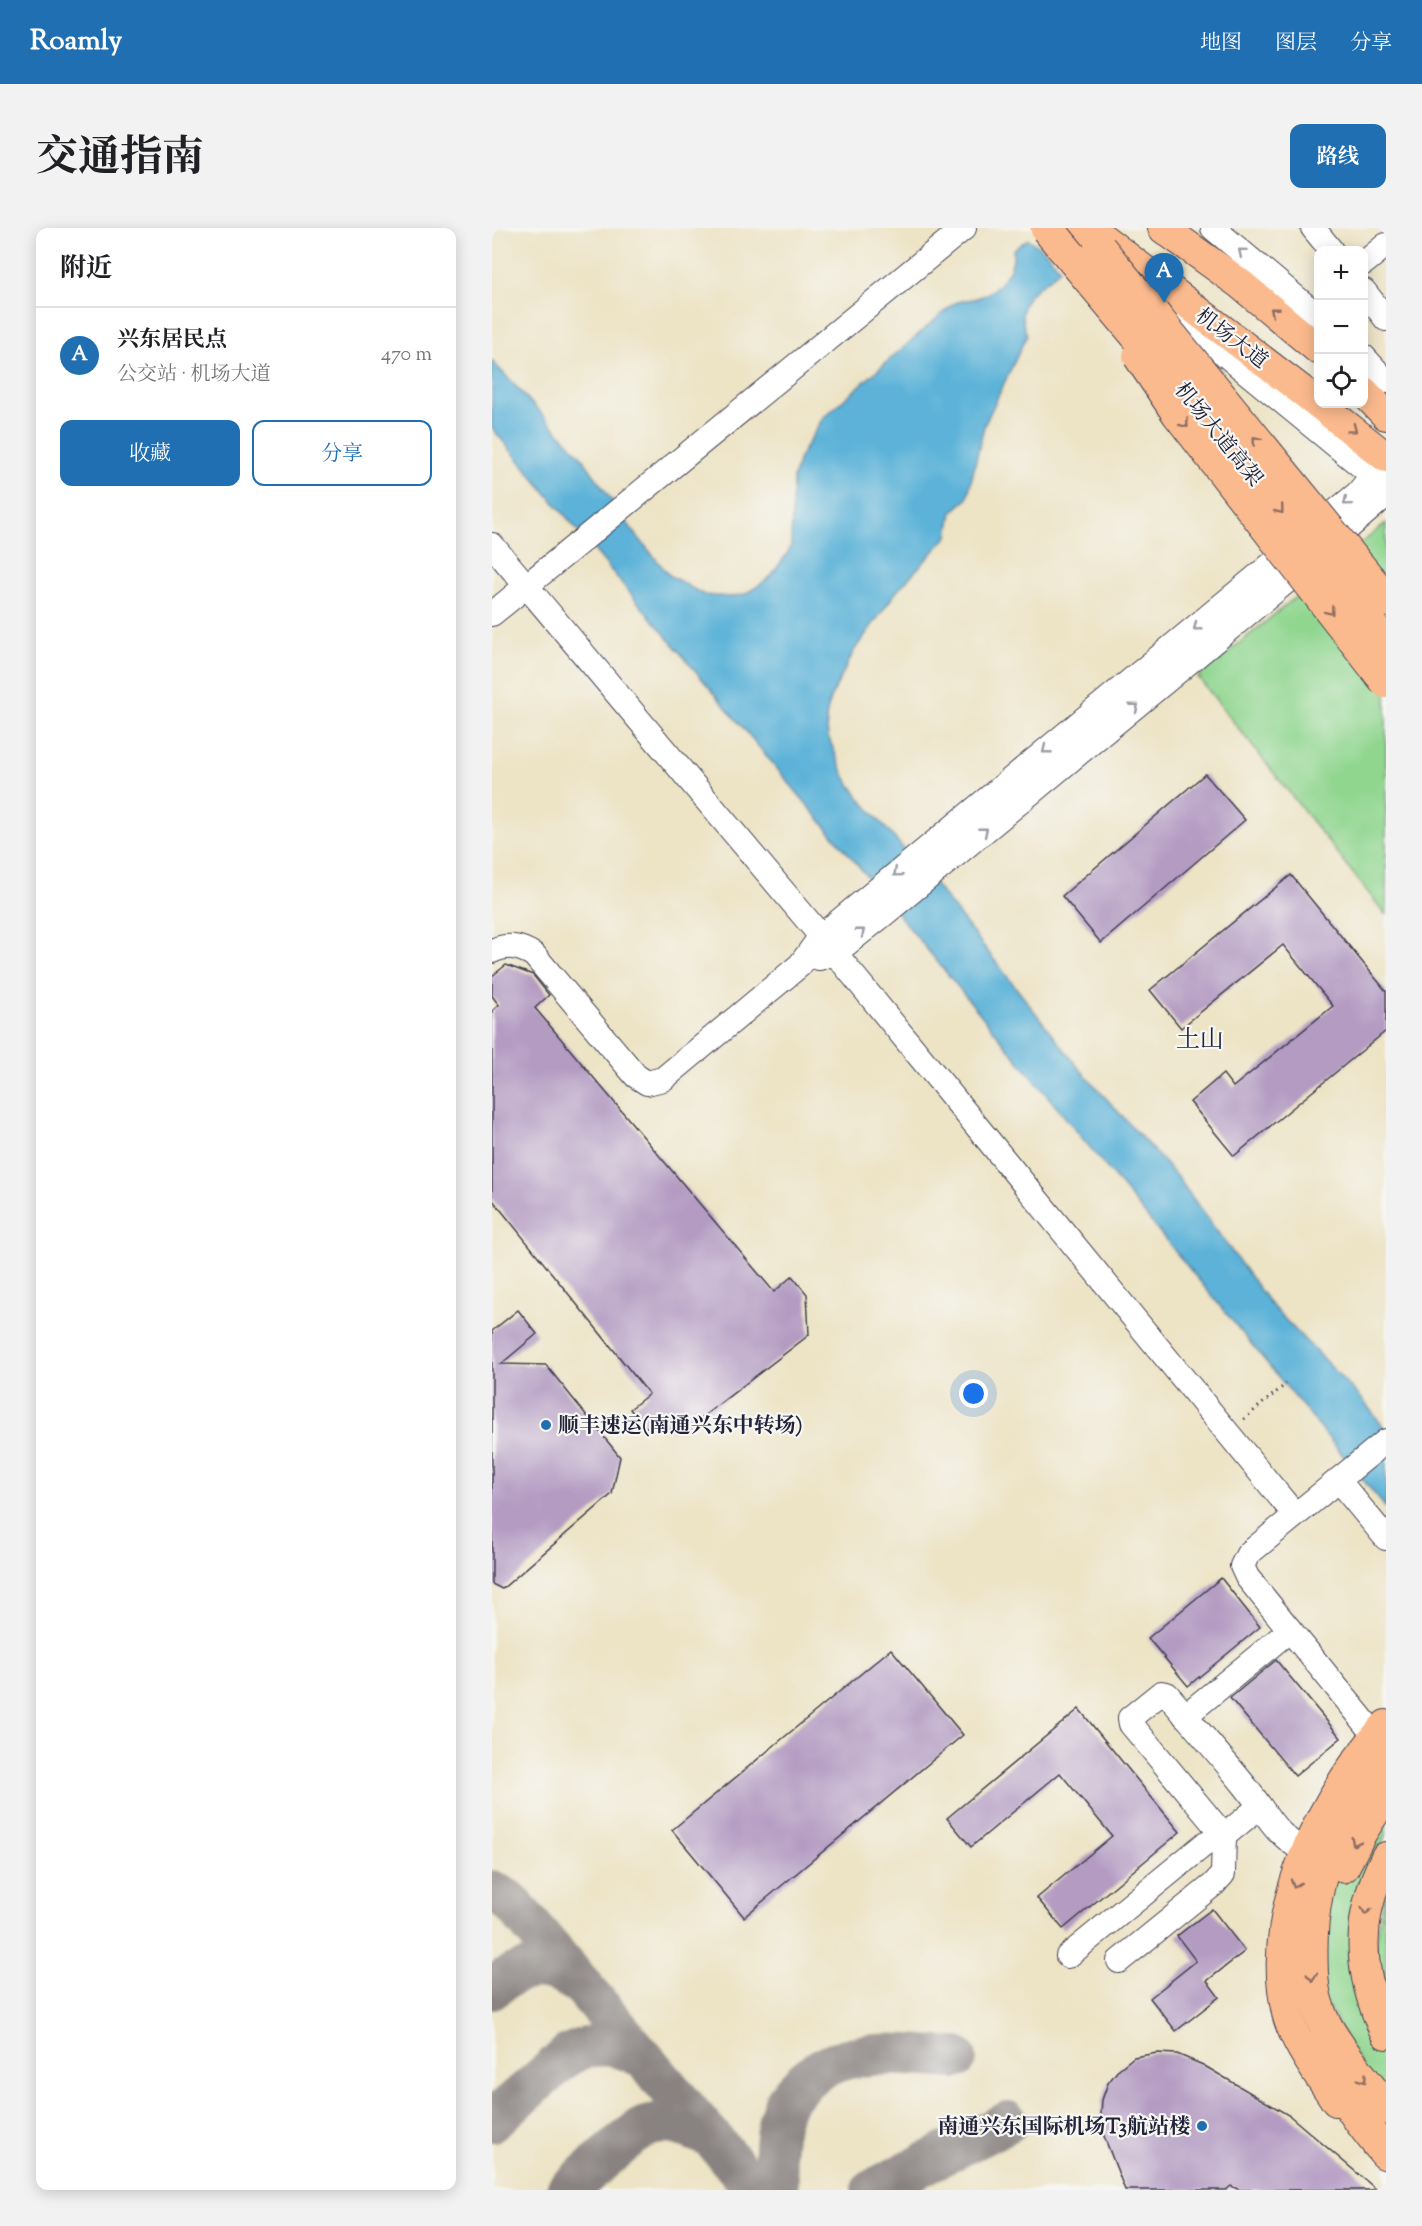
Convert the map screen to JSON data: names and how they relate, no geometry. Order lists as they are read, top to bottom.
{
  "streets": {
    "highway": ["机场大道高架"],
    "main road": ["机场大道"]
  },
  "crossings": [
    ["机场大道", "机场大道高架"]
  ],
  "districts": ["土山"],
  "places": ["顺丰速运(南通兴东中转场)", "南通兴东国际机场T3航站楼"],
  "page": {
    "header": "Roamly",
    "nav": ["地图", "图层", "分享"],
    "title": "交通指南",
    "buttons": [
      "路线",
      ["收藏", "分享"]
    ],
    "heading": "附近",
    "map_buttons": ["+", "−"],
    "pins": "A",
    "list": [
      {
        "mark": "A",
        "name": "兴东居民点",
        "note": "公交站 · 机场大道",
        "value": "470 m"
      }
    ]
  }
}
